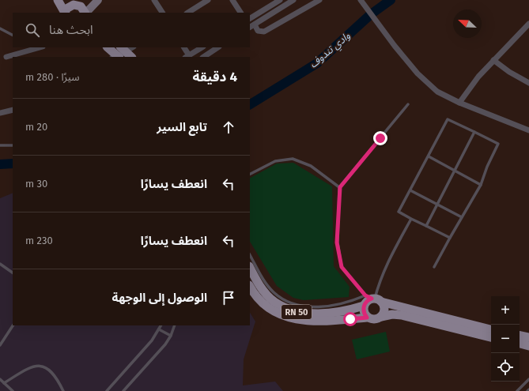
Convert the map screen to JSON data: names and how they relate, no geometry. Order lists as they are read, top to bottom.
{
  "streets": {
    "main road": ["RN 50"]
  },
  "water": ["وادي تندوف"],
  "north": "top left",
  "page": {
    "search": "ابحث هنا",
    "heading": ["4 دقيقة", "سيرًا · 280 m"],
    "list": [
      ["تابع السير", "20 m"],
      ["انعطف يسارًا", "30 m"],
      ["انعطف يسارًا", "230 m"],
      "الوصول إلى الوجهة"
    ],
    "map_buttons": ["+", "−"]
  }
}
